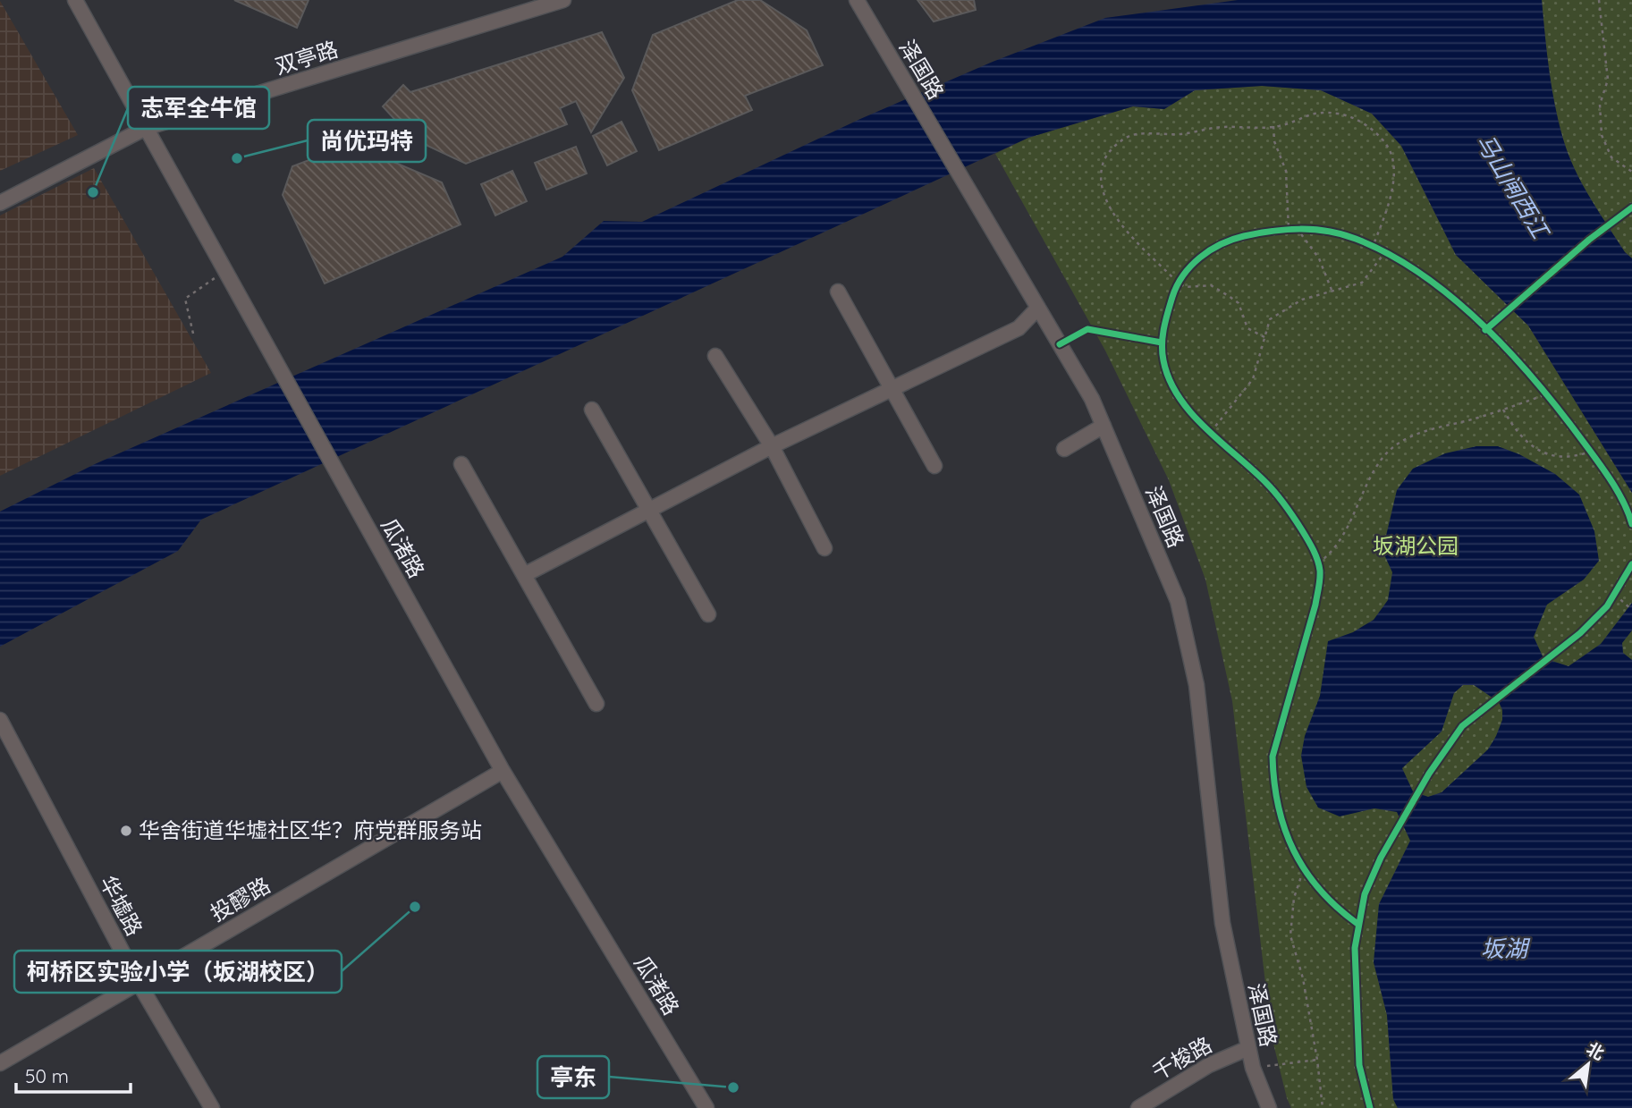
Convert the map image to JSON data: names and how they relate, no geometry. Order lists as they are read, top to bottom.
{
  "streets": {
    "street": [
      "双亭路",
      "泽国路",
      "瓜渚路",
      "投醪路",
      "华墟路",
      "千梭路"
    ]
  },
  "crossings": [
    ["双亭路", "瓜渚路"],
    ["泽国路", "千梭路"],
    ["瓜渚路", "投醪路"],
    ["投醪路", "华墟路"]
  ],
  "water": ["马山闸西江", "坂湖"],
  "parks": ["坂湖公园"],
  "places": [
    "尚优玛特",
    "志军全牛馆",
    "华舍街道华墟社区华？府党群服务站",
    "柯桥区实验小学（坂湖校区）",
    "亭东"
  ],
  "scale_bar": "50 m",
  "north": "top right"
}
